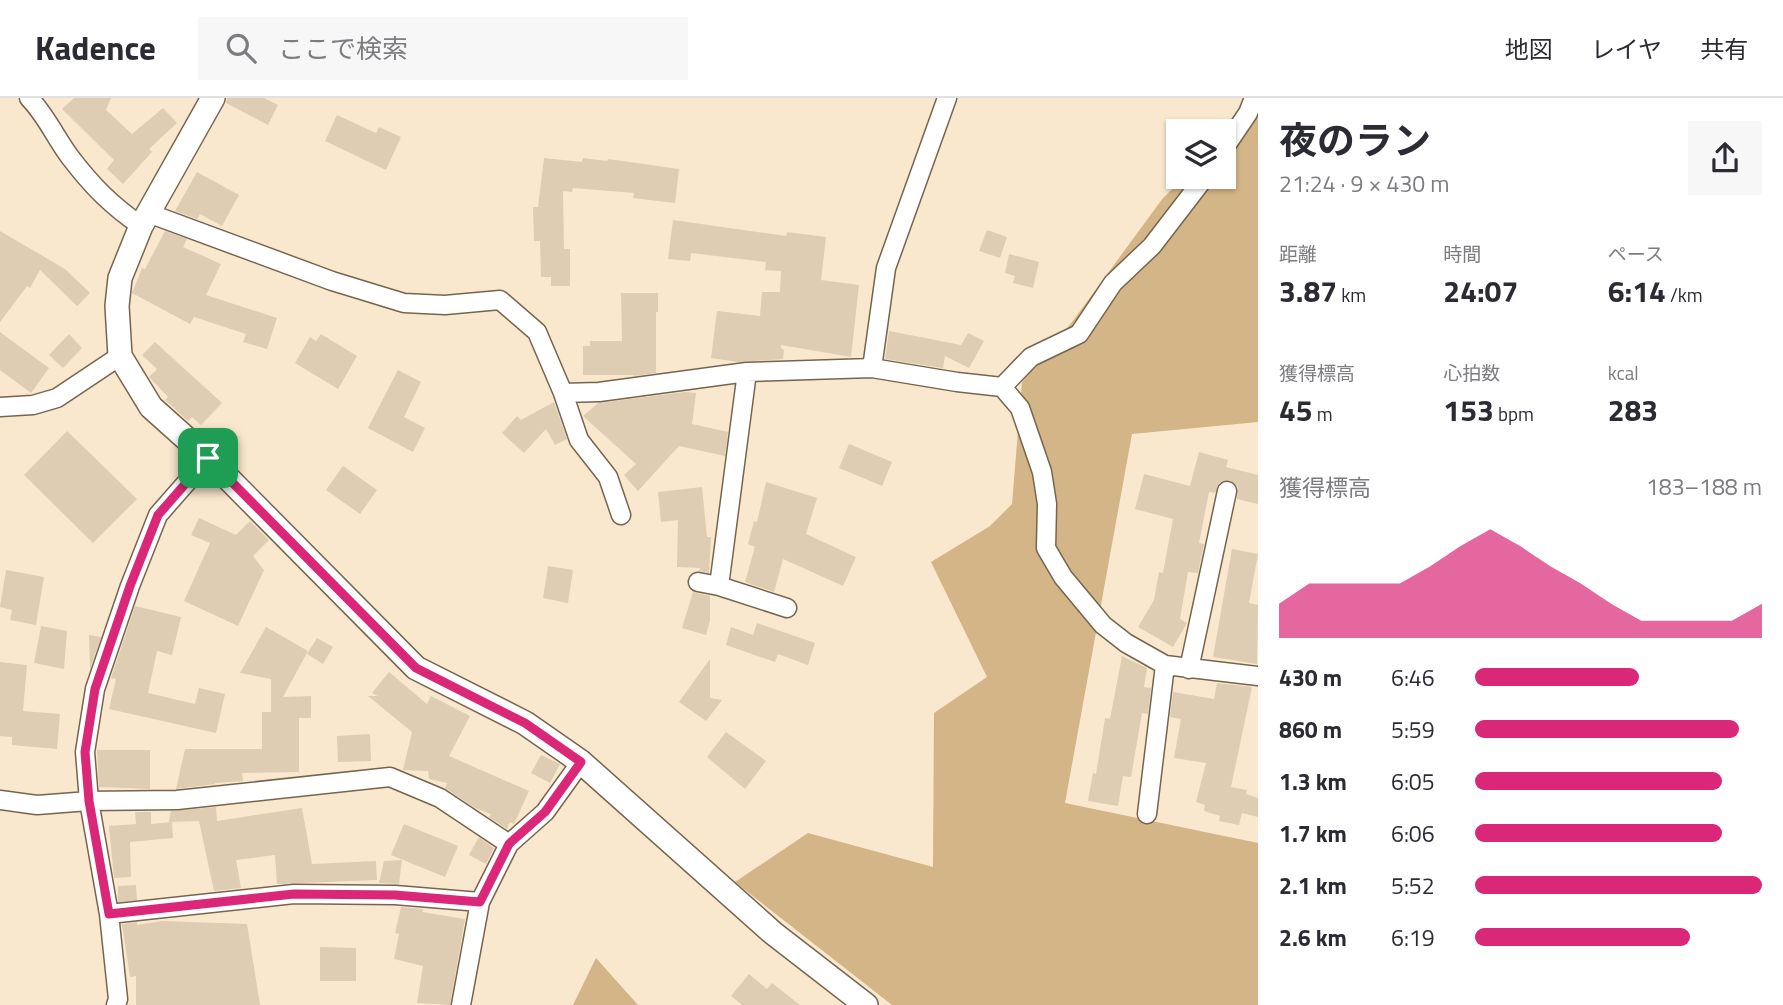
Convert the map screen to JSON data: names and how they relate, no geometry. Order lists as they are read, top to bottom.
{
  "page": {
    "header": "Kadence",
    "search": "ここで検索",
    "nav": ["地図", "レイヤ", "共有"],
    "heading": ["夜のラン", "21:24 · 9 × 430 m"],
    "stats": [
      ["距離", "3.87 km"],
      ["時間", "24:07"],
      ["ペース", "6:14 /km"],
      ["獲得標高", "45 m"],
      ["心拍数", "153 bpm"],
      ["kcal", "283"]
    ],
    "chart": ["獲得標高", "183–188 m"],
    "list": [
      {
        "name": "430 m",
        "note": "6:46"
      },
      {
        "name": "860 m",
        "note": "5:59"
      },
      {
        "name": "1.3 km",
        "note": "6:05"
      },
      {
        "name": "1.7 km",
        "note": "6:06"
      },
      {
        "name": "2.1 km",
        "note": "5:52"
      },
      {
        "name": "2.6 km",
        "note": "6:19"
      }
    ]
  }
}
